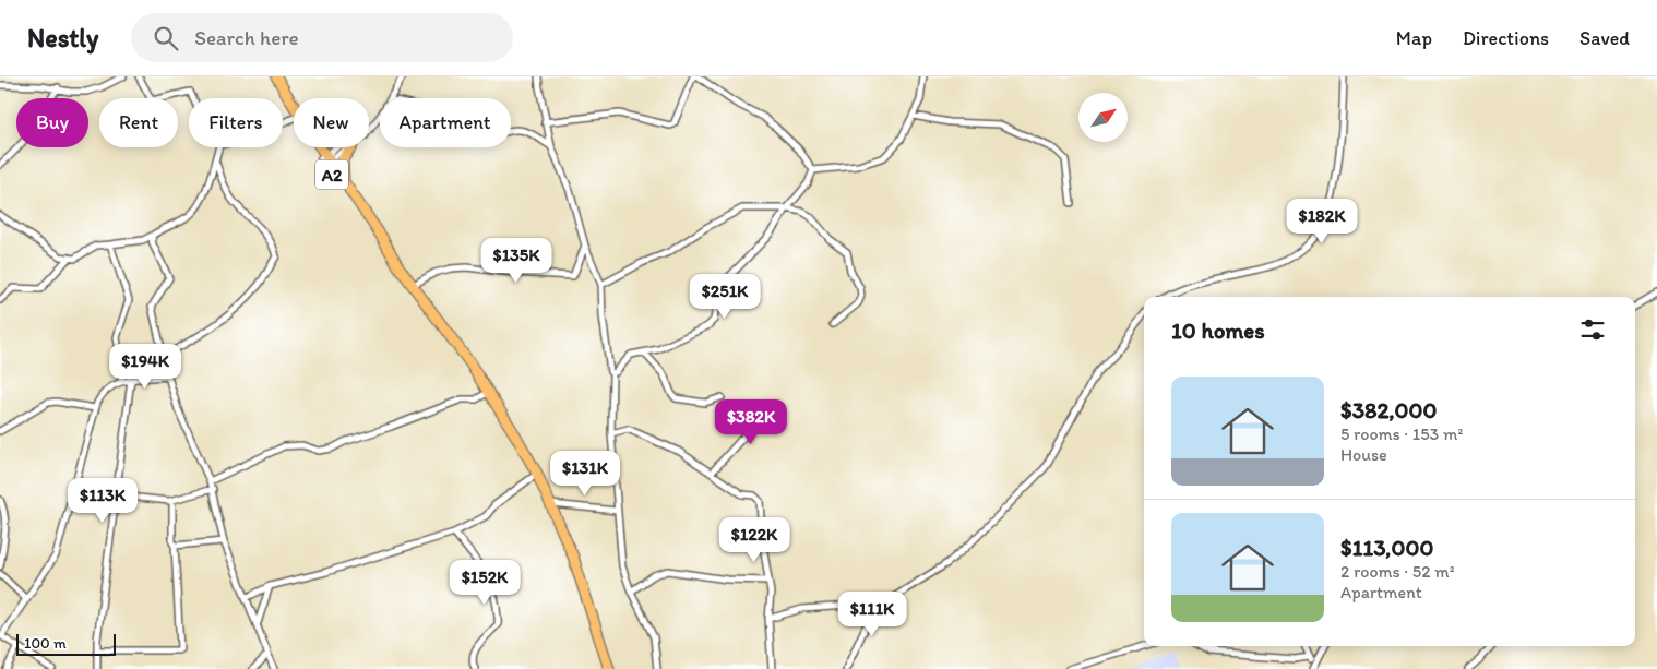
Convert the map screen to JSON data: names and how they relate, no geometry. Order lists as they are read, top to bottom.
{
  "streets": {
    "highway": ["A2"]
  },
  "scale_bar": "100 m",
  "north": "top right",
  "page": {
    "header": "Nestly",
    "search": "Search here",
    "nav": ["Map", "Directions", "Saved"],
    "chip": [
      "Buy",
      "Rent",
      "Filters",
      "New",
      "Apartment"
    ],
    "price": [
      "$182K",
      "$135K",
      "$251K",
      "$194K",
      "$382K",
      "$131K",
      "$113K",
      "$122K",
      "$152K",
      "$111K"
    ],
    "heading": "10 homes",
    "list": [
      {
        "name": "$382,000",
        "note": "5 rooms · 153 m² · House"
      },
      {
        "name": "$113,000",
        "note": "2 rooms · 52 m² · Apartment"
      }
    ],
    "scale": "100 m"
  }
}
